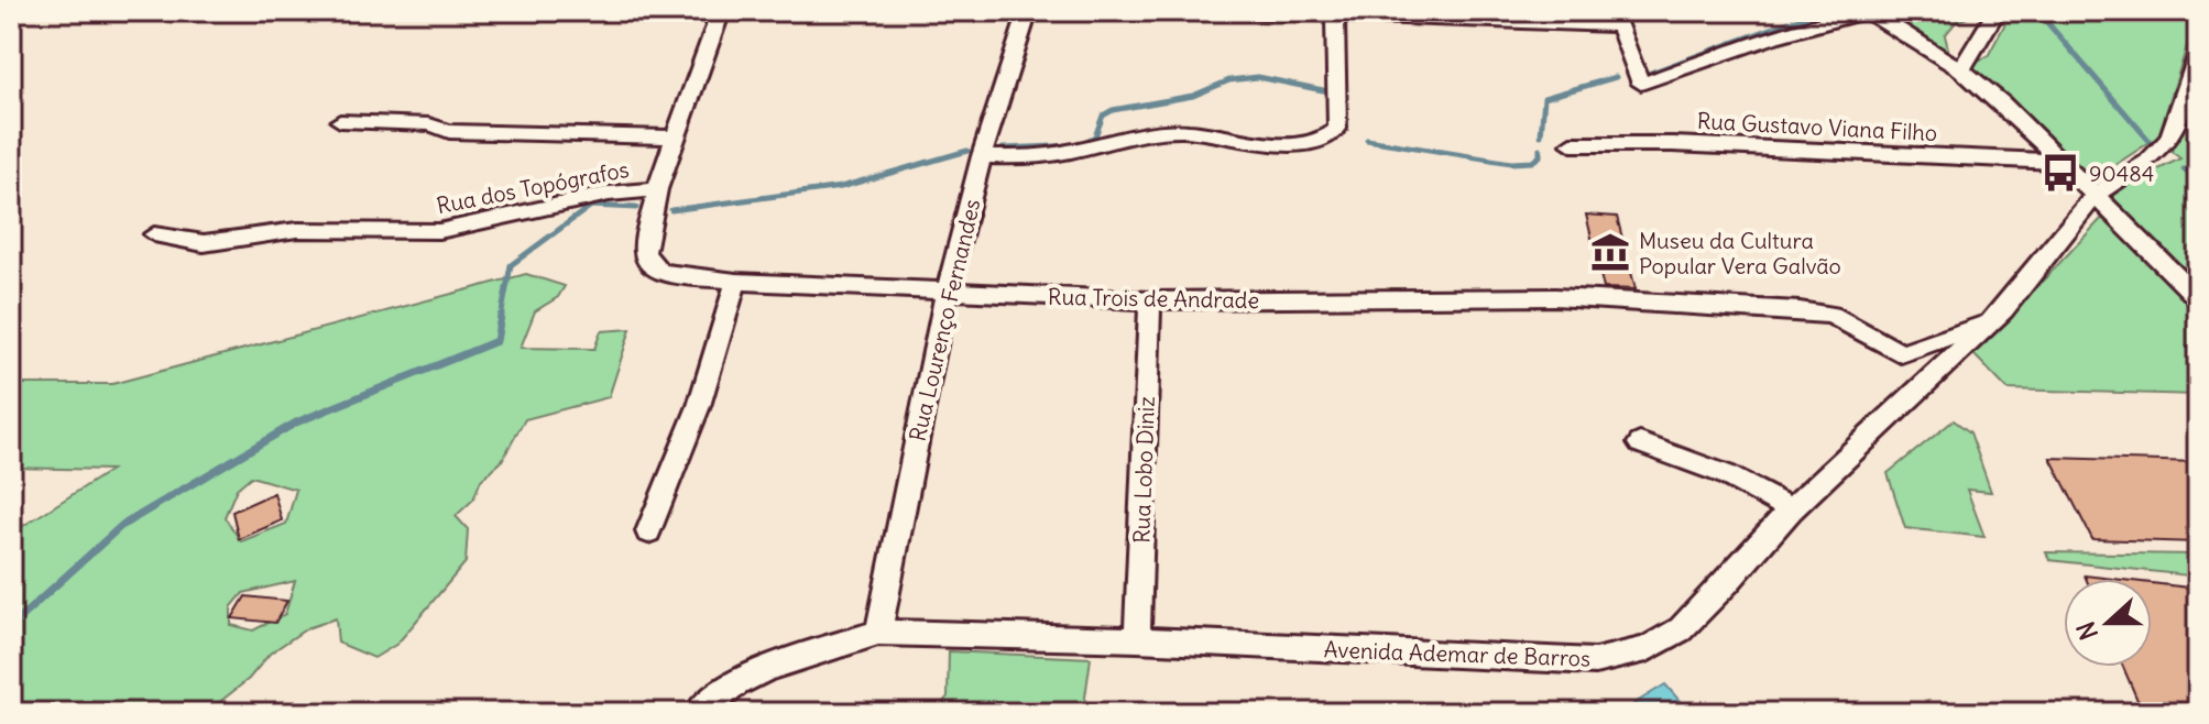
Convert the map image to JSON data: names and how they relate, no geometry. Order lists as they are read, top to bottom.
{
  "streets": {
    "street": [
      "Rua Gustavo Viana Filho",
      "Rua dos Topógrafos",
      "Rua Trois de Andrade",
      "Rua Lourenço Fernandes",
      "Rua Lobo Diniz",
      "Avenida Ademar de Barros"
    ]
  },
  "crossings": [
    ["Rua dos Topógrafos", "Rua Trois de Andrade"],
    ["Rua Trois de Andrade", "Rua Lourenço Fernandes"],
    ["Rua Trois de Andrade", "Rua Lobo Diniz"],
    ["Rua Trois de Andrade", "Avenida Ademar de Barros"],
    ["Rua Lourenço Fernandes", "Avenida Ademar de Barros"],
    ["Rua Lobo Diniz", "Avenida Ademar de Barros"]
  ],
  "places": {
    "bus stop": ["90484"],
    "museum": ["Museu da Cultura Popular Vera Galvão"]
  },
  "north": "left"
}
